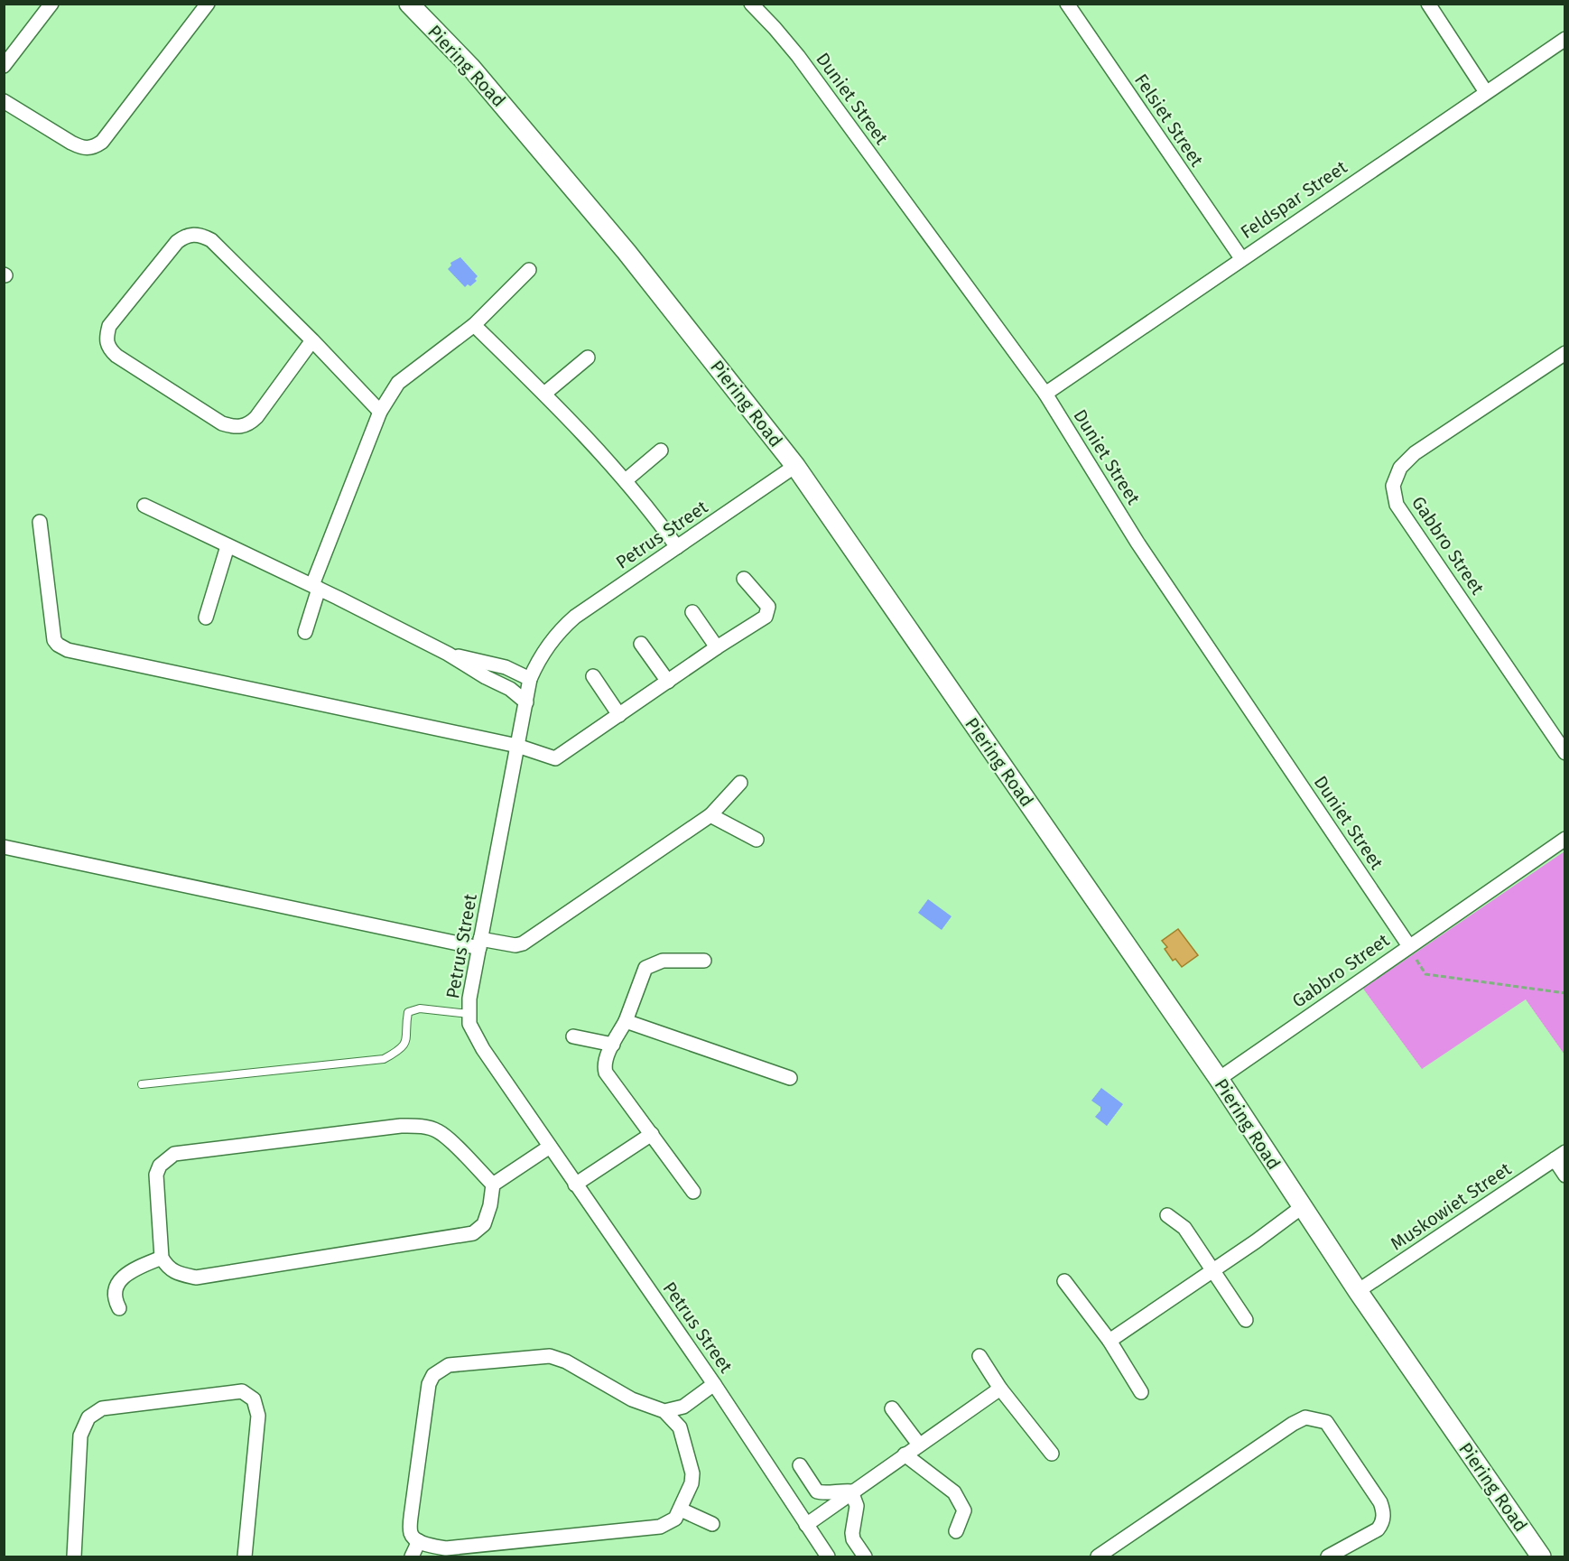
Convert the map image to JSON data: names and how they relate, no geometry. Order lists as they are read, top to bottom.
{
  "streets": {
    "street": [
      "Piering Road",
      "Duniet Street",
      "Felsiet Street",
      "Feldspar Street",
      "Petrus Street",
      "Gabbro Street",
      "Muskowiet Street"
    ]
  },
  "crossings": [
    ["Piering Road", "Petrus Street"],
    ["Piering Road", "Gabbro Street"],
    ["Piering Road", "Muskowiet Street"],
    ["Duniet Street", "Feldspar Street"],
    ["Duniet Street", "Gabbro Street"],
    ["Felsiet Street", "Feldspar Street"]
  ]
}
